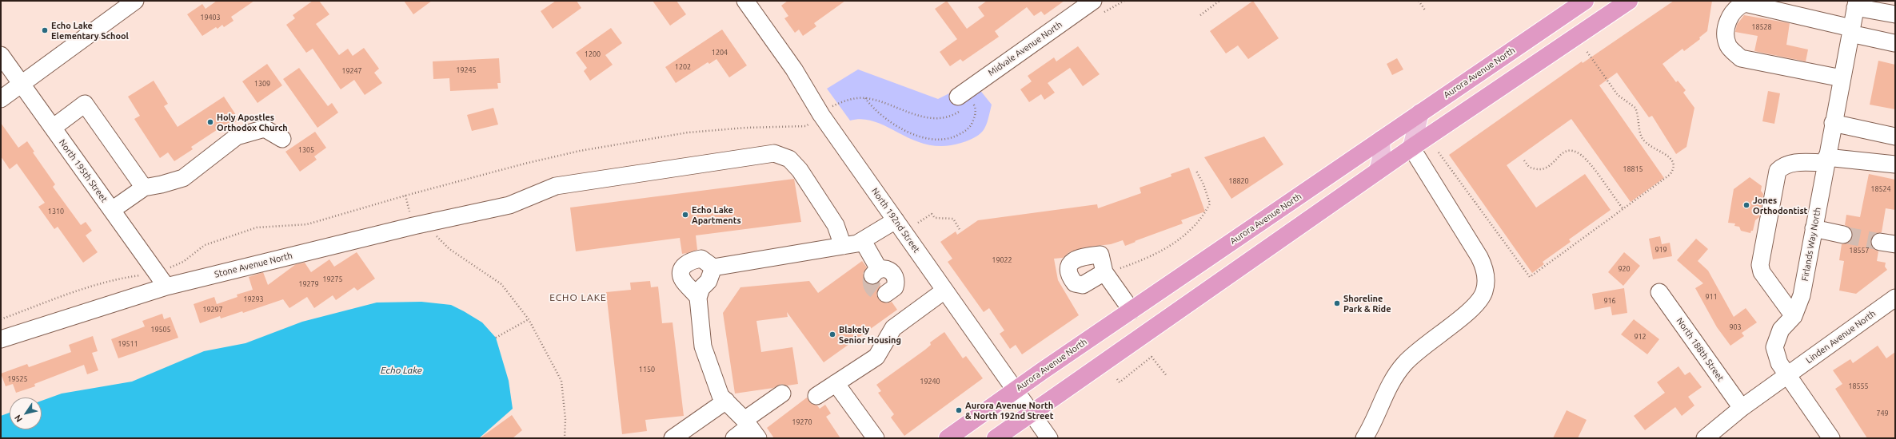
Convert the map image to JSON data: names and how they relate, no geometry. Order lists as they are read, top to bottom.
{
  "streets": {
    "highway": ["Aurora Avenue North"],
    "street": [
      "Midvale Avenue North",
      "North 195th Street",
      "North 192nd Street",
      "Firlands Way North",
      "Stone Avenue North",
      "Linden Avenue North",
      "North 188th Street"
    ]
  },
  "crossings": [
    ["Aurora Avenue North", "North 192nd Street"],
    ["North 195th Street", "Stone Avenue North"],
    ["Firlands Way North", "Linden Avenue North"]
  ],
  "districts": ["ECHO LAKE"],
  "water": ["Echo Lake"],
  "places": [
    "Echo Lake Elementary School",
    "Holy Apostles Orthodox Church",
    "Jones Orthodontist",
    "Echo Lake Apartments",
    "Shoreline Park & Ride",
    "Blakely Senior Housing",
    "Aurora Avenue North & North 192nd Street"
  ],
  "house_numbers": [
    "19403",
    "18528",
    "1204",
    "1200",
    "1202",
    "19245",
    "19247",
    "1309",
    "1305",
    "18815",
    "18820",
    "18524",
    "1310",
    "919",
    "18557",
    "19022",
    "920",
    "19275",
    "19279",
    "911",
    "19293",
    "916",
    "19297",
    "903",
    "19505",
    "912",
    "19511",
    "1150",
    "19525",
    "19240",
    "18555",
    "749",
    "19270"
  ],
  "north": "bottom left"
}
